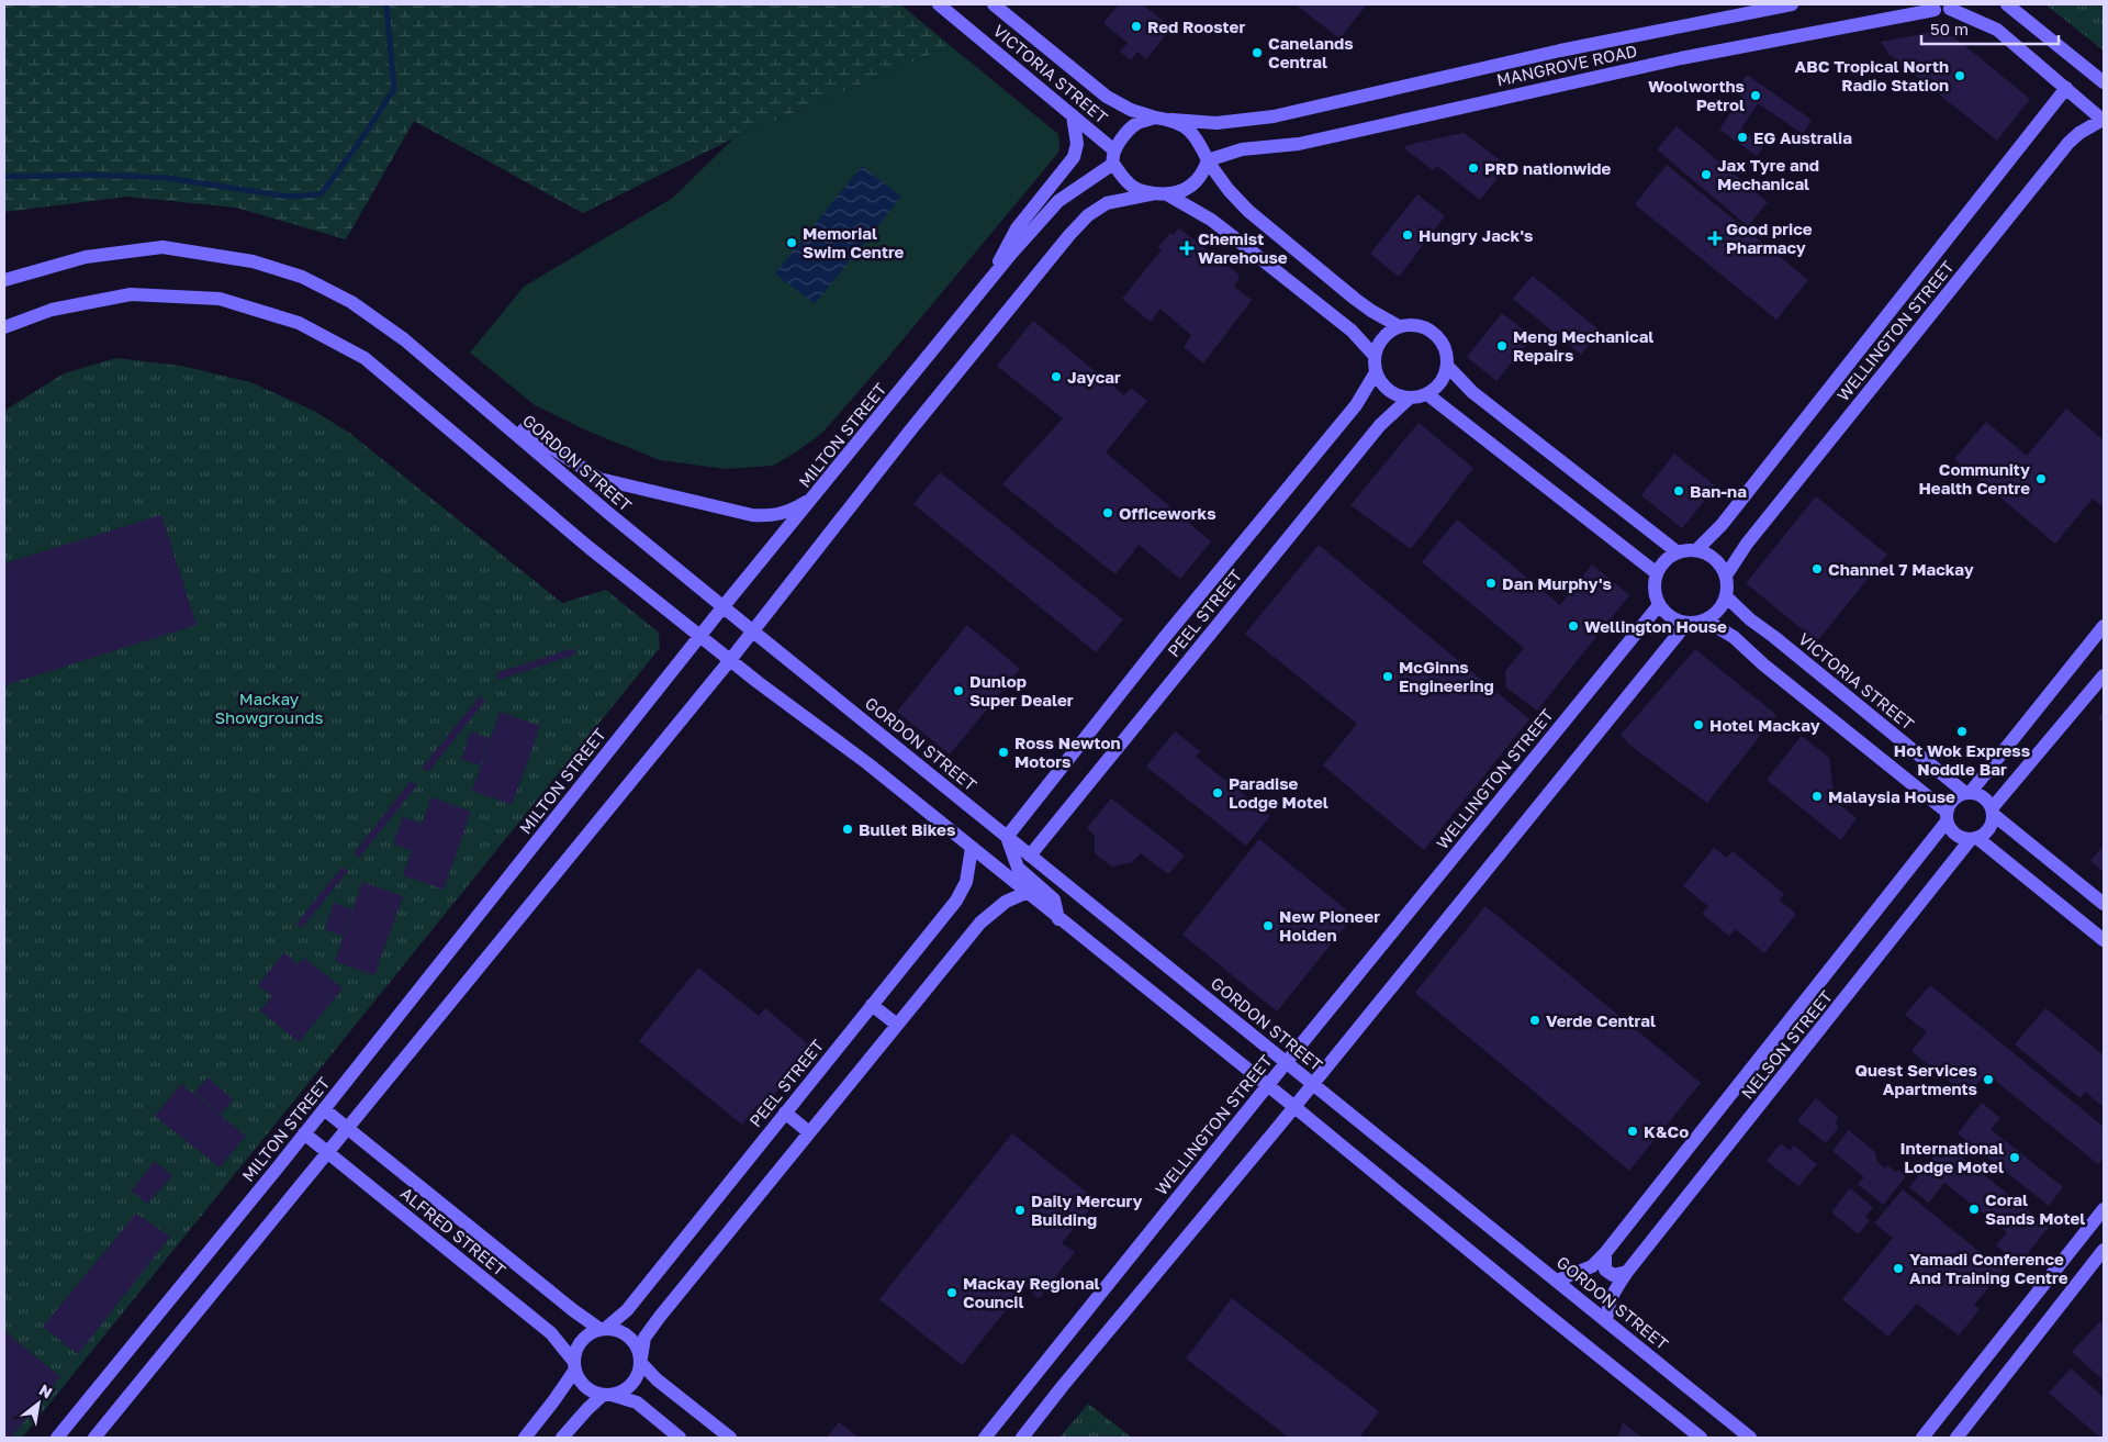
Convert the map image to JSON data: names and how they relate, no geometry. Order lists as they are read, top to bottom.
{
  "streets": {
    "street": [
      "MANGROVE ROAD",
      "VICTORIA STREET",
      "WELLINGTON STREET",
      "MILTON STREET",
      "GORDON STREET",
      "PEEL STREET",
      "NELSON STREET",
      "ALFRED STREET"
    ]
  },
  "crossings": [
    ["MANGROVE ROAD", "VICTORIA STREET"],
    ["MANGROVE ROAD", "MILTON STREET"],
    ["VICTORIA STREET", "WELLINGTON STREET"],
    ["VICTORIA STREET", "MILTON STREET"],
    ["VICTORIA STREET", "NELSON STREET"],
    ["WELLINGTON STREET", "GORDON STREET"],
    ["MILTON STREET", "GORDON STREET"],
    ["MILTON STREET", "ALFRED STREET"],
    ["GORDON STREET", "PEEL STREET"],
    ["GORDON STREET", "NELSON STREET"],
    ["PEEL STREET", "ALFRED STREET"]
  ],
  "parks": ["Mackay Showgrounds"],
  "places": {
    "other": [
      "Red Rooster",
      "Canelands Central",
      "ABC Tropical North Radio Station",
      "Woolworths Petrol",
      "EG Australia",
      "PRD nationwide",
      "Jax Tyre and Mechanical",
      "Hungry Jack's",
      "Memorial Swim Centre",
      "Meng Mechanical Repairs",
      "Jaycar",
      "Community Health Centre",
      "Ban-na",
      "Officeworks",
      "Channel 7 Mackay",
      "Dan Murphy's",
      "Wellington House",
      "McGinns Engineering",
      "Dunlop Super Dealer",
      "Hotel Mackay",
      "Hot Wok Express Noddle Bar",
      "Ross Newton Motors",
      "Paradise Lodge Motel",
      "Malaysia House",
      "Bullet Bikes",
      "New Pioneer Holden",
      "Verde Central",
      "Quest Services Apartments",
      "K&Co",
      "International Lodge Motel",
      "Coral Sands Motel",
      "Daily Mercury Building",
      "Yamadi Conference And Training Centre",
      "Mackay Regional Council"
    ],
    "health": ["Good price Pharmacy", "Chemist Warehouse"]
  },
  "scale_bar": "50 m",
  "north": "top right"
}
